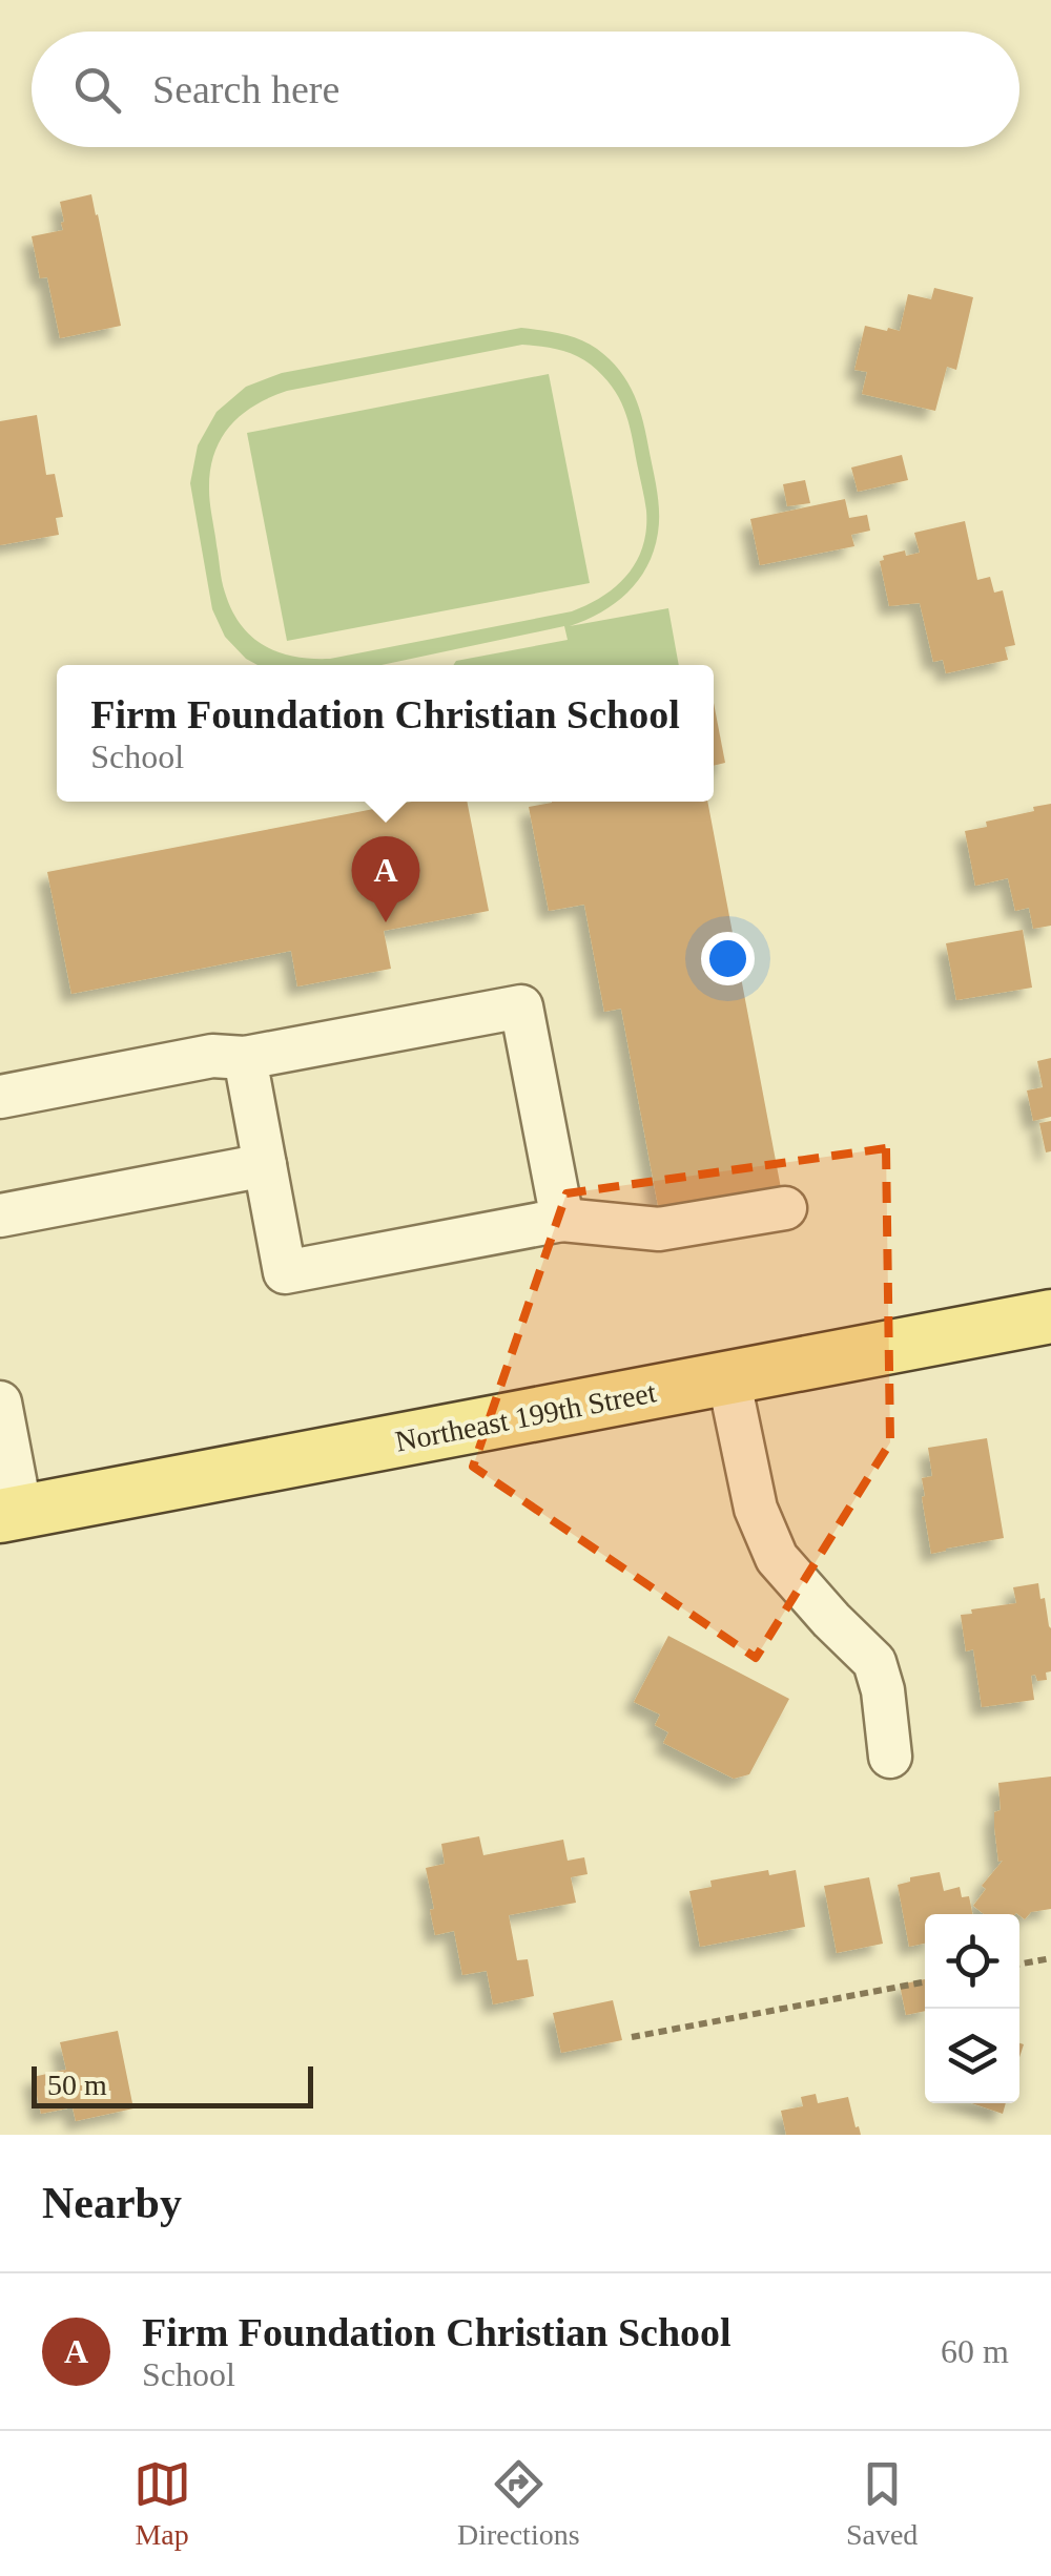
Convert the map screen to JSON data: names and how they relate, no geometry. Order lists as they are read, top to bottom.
{
  "streets": {
    "main road": ["Northeast 199th Street"]
  },
  "scale_bar": "50 m",
  "page": {
    "search": "Search here",
    "popup": ["Firm Foundation Christian School", "School"],
    "pins": "A",
    "scale": "50 m",
    "heading": "Nearby",
    "list": [
      {
        "mark": "A",
        "name": "Firm Foundation Christian School",
        "note": "School",
        "value": "60 m"
      }
    ],
    "nav": ["Map", "Directions", "Saved"]
  }
}
